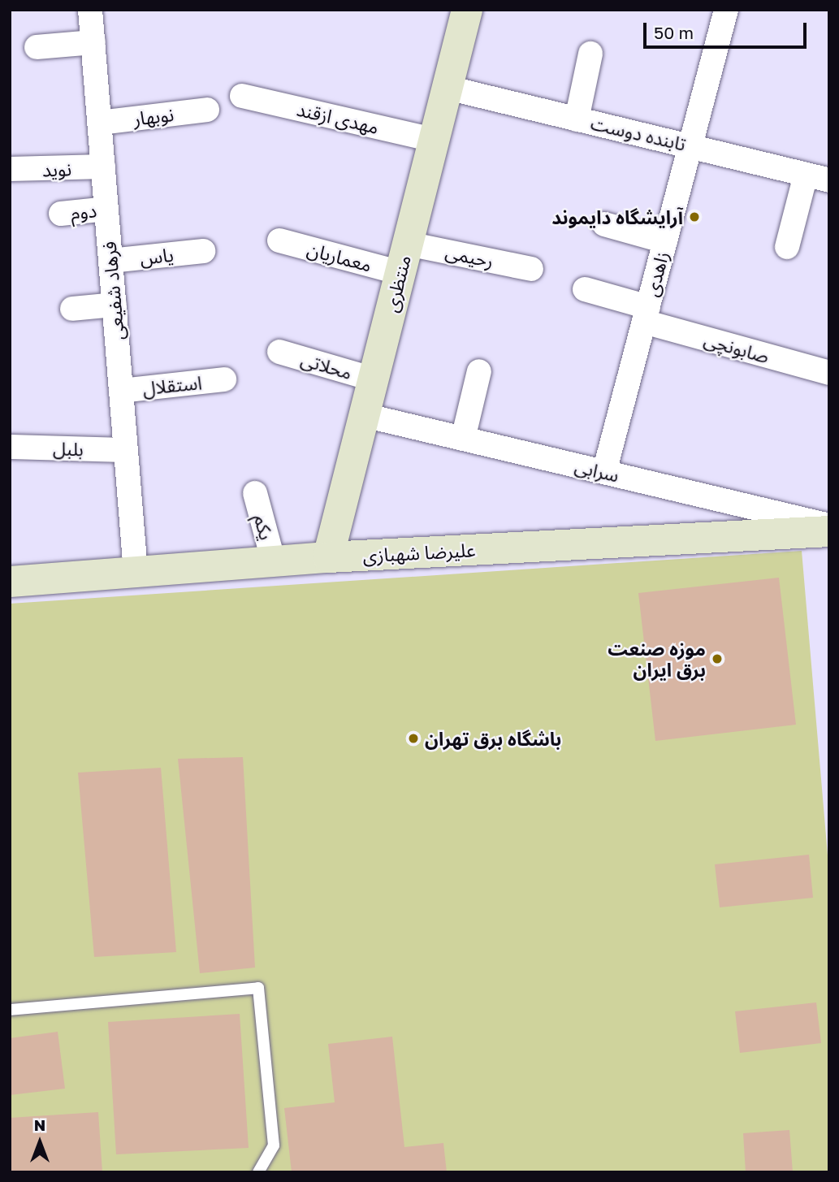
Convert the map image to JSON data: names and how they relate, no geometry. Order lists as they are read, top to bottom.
{
  "streets": {
    "main road": ["منتظری", "علیرضا شهبازی"],
    "street": [
      "نوبهار",
      "مهدی ازقند",
      "تابنده دوست",
      "نوید",
      "دوم",
      "یاس",
      "رحیمی",
      "معماریان",
      "زاهدی",
      "فرهاد شفیعی",
      "صابونچی",
      "محلاتی",
      "استقلال",
      "بلبل",
      "سرابی",
      "یکم"
    ]
  },
  "crossings": [
    ["نوبهار", "فرهاد شفیعی"],
    ["مهدی ازقند", "منتظری"],
    ["تابنده دوست", "زاهدی"],
    ["تابنده دوست", "منتظری"],
    ["نوید", "فرهاد شفیعی"],
    ["دوم", "فرهاد شفیعی"],
    ["یاس", "فرهاد شفیعی"],
    ["رحیمی", "معماریان"],
    ["رحیمی", "منتظری"],
    ["معماریان", "منتظری"],
    ["زاهدی", "صابونچی"],
    ["زاهدی", "سرابی"],
    ["منتظری", "محلاتی"],
    ["منتظری", "سرابی"],
    ["منتظری", "علیرضا شهبازی"],
    ["فرهاد شفیعی", "استقلال"],
    ["فرهاد شفیعی", "بلبل"],
    ["فرهاد شفیعی", "علیرضا شهبازی"],
    ["یکم", "علیرضا شهبازی"]
  ],
  "places": ["آرایشگاه دایموند", "موزه صنعت برق ایران", "باشگاه برق تهران"],
  "scale_bar": "50 m",
  "north": "top"
}
